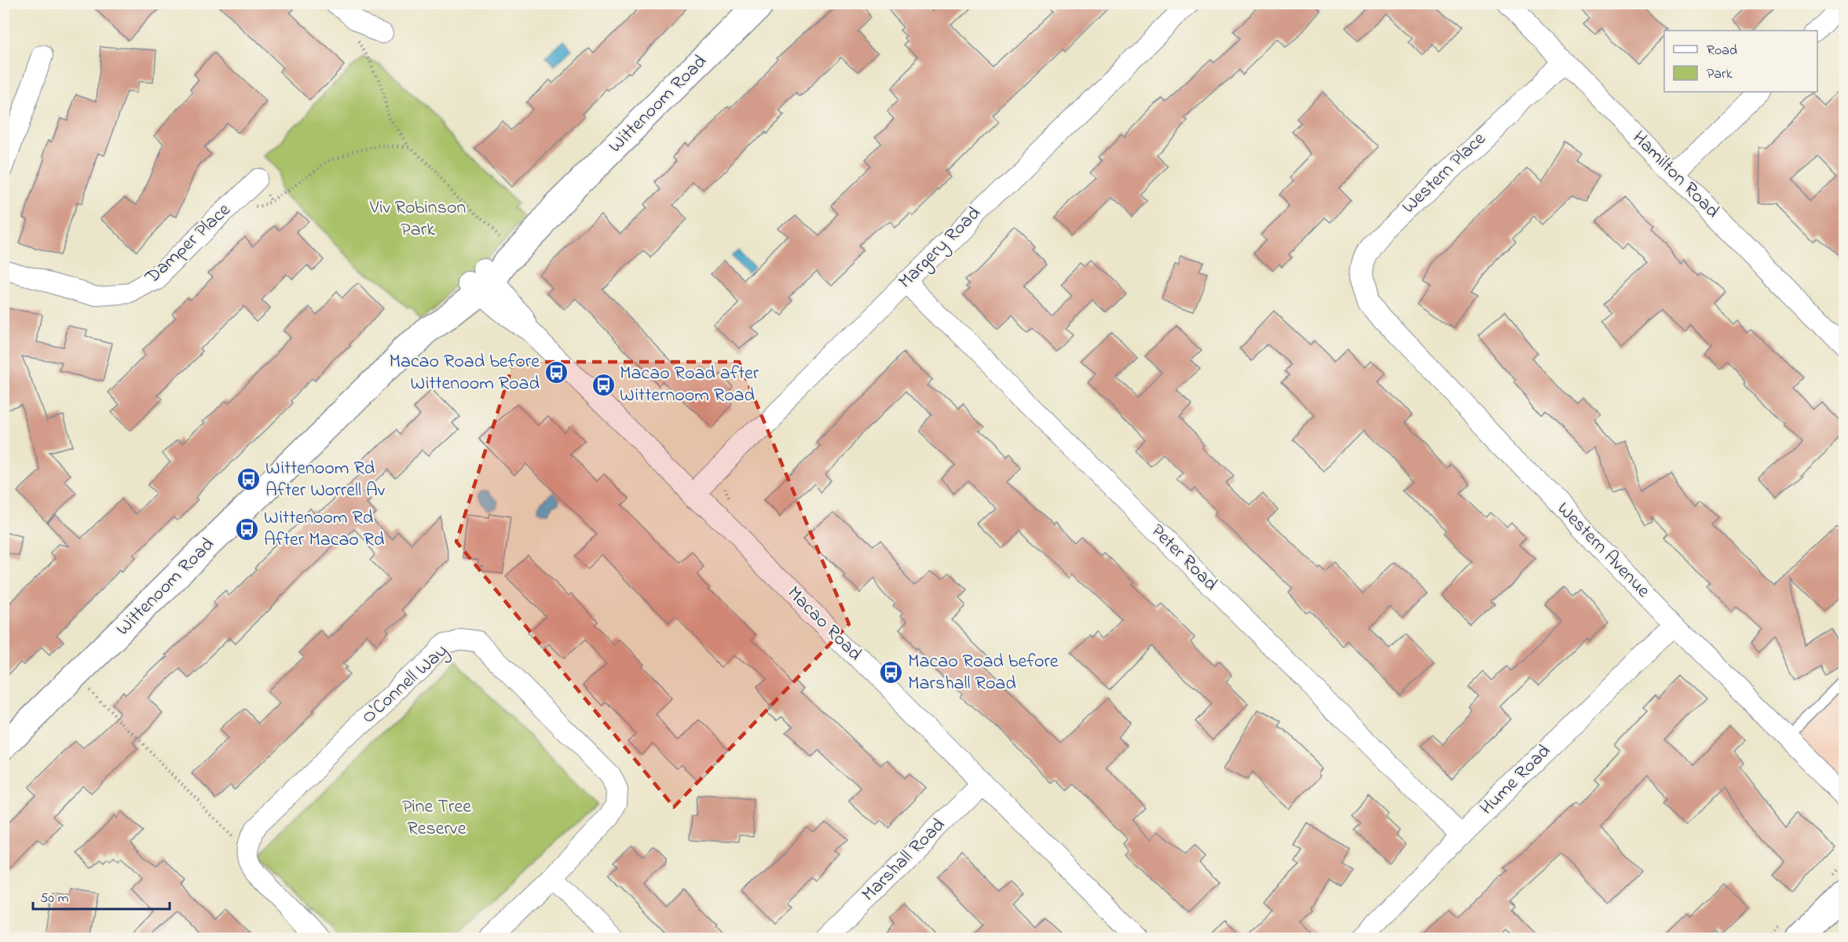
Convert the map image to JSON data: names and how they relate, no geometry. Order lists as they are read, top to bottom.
{
  "streets": {
    "street": [
      "Wittenoom Road",
      "Western Place",
      "Hamilton Road",
      "Damper Place",
      "Margery Road",
      "Western Avenue",
      "Peter Road",
      "Macao Road",
      "O'Connell Way",
      "Hume Road",
      "Marshall Road"
    ]
  },
  "crossings": [
    ["Wittenoom Road", "Macao Road"],
    ["Western Place", "Hamilton Road"],
    ["Western Place", "Western Avenue"],
    ["Margery Road", "Peter Road"],
    ["Margery Road", "Macao Road"],
    ["Western Avenue", "Hume Road"],
    ["Peter Road", "Hume Road"],
    ["Macao Road", "Marshall Road"]
  ],
  "parks": ["Viv Robinson Park", "Pine Tree Reserve"],
  "places": {
    "bus stop": [
      "Macao Road before Wittenoom Road",
      "Macao Road after Witternoom Road",
      "Wittenoom Rd After Worrell Av",
      "Wittenoom Rd After Macao Rd",
      "Macao Road before Marshall Road"
    ]
  },
  "legend": ["Road", "Park"],
  "scale_bar": "50 m"
}
